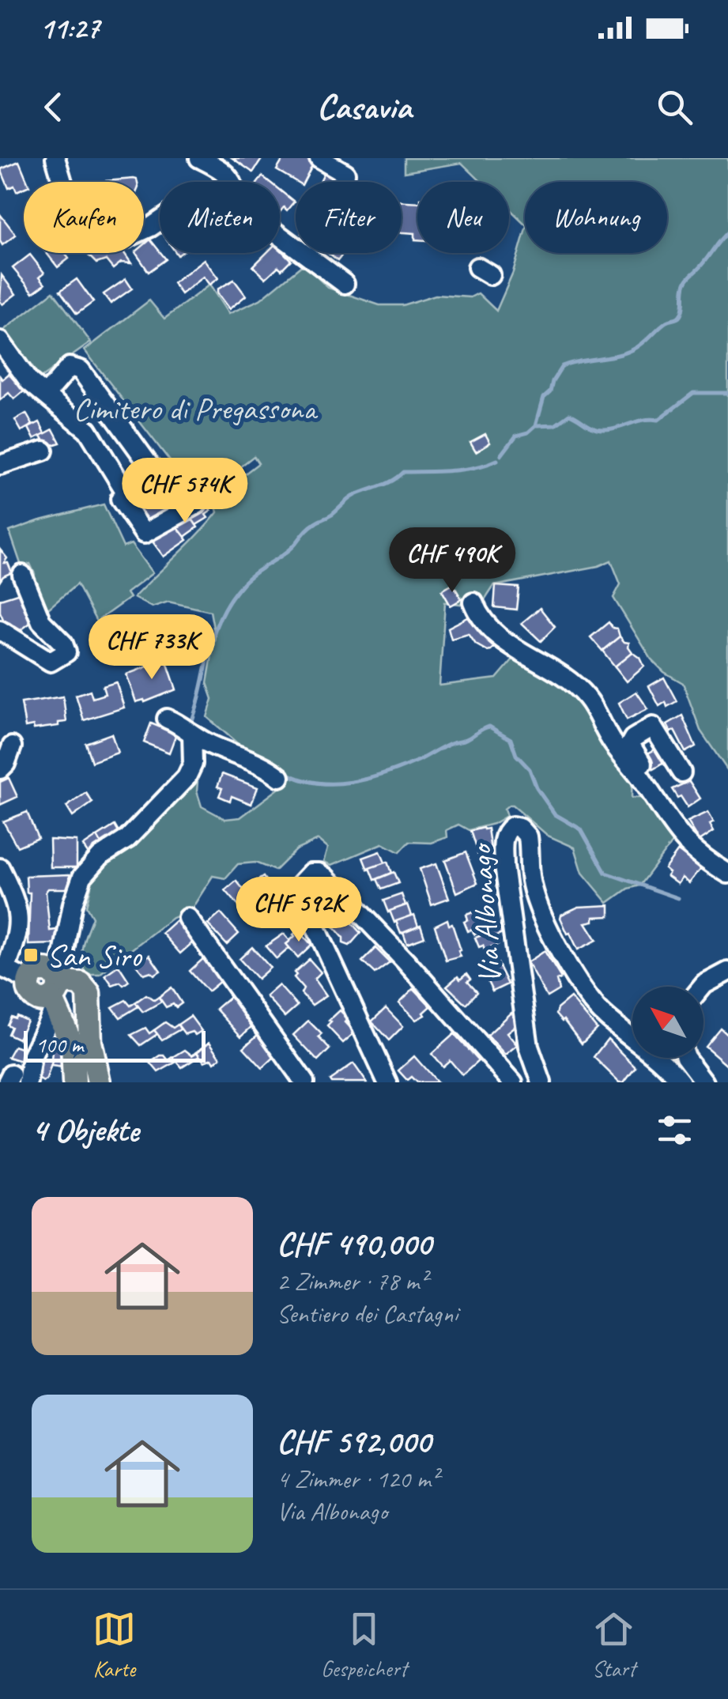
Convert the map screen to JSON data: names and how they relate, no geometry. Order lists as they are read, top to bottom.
{
  "streets": {
    "street": ["Via Albonago"]
  },
  "parks": ["Cimitero di Pregassona"],
  "places": {
    "transit": ["San Siro"]
  },
  "scale_bar": "100 m",
  "north": "top left",
  "page": {
    "status": "11:27",
    "header": "Casavia",
    "chip": [
      "Kaufen",
      "Mieten",
      "Filter",
      "Neu",
      "Wohnung"
    ],
    "price": [
      "CHF 574K",
      "CHF 490K",
      "CHF 733K",
      "CHF 592K"
    ],
    "scale": "100 m",
    "heading": "4 Objekte",
    "list": [
      {
        "name": "CHF 490,000",
        "note": "2 Zimmer · 78 m² · Sentiero dei Castagni"
      },
      {
        "name": "CHF 592,000",
        "note": "4 Zimmer · 120 m² · Via Albonago"
      }
    ],
    "tabs": ["Karte", "Gespeichert", "Start"]
  }
}
